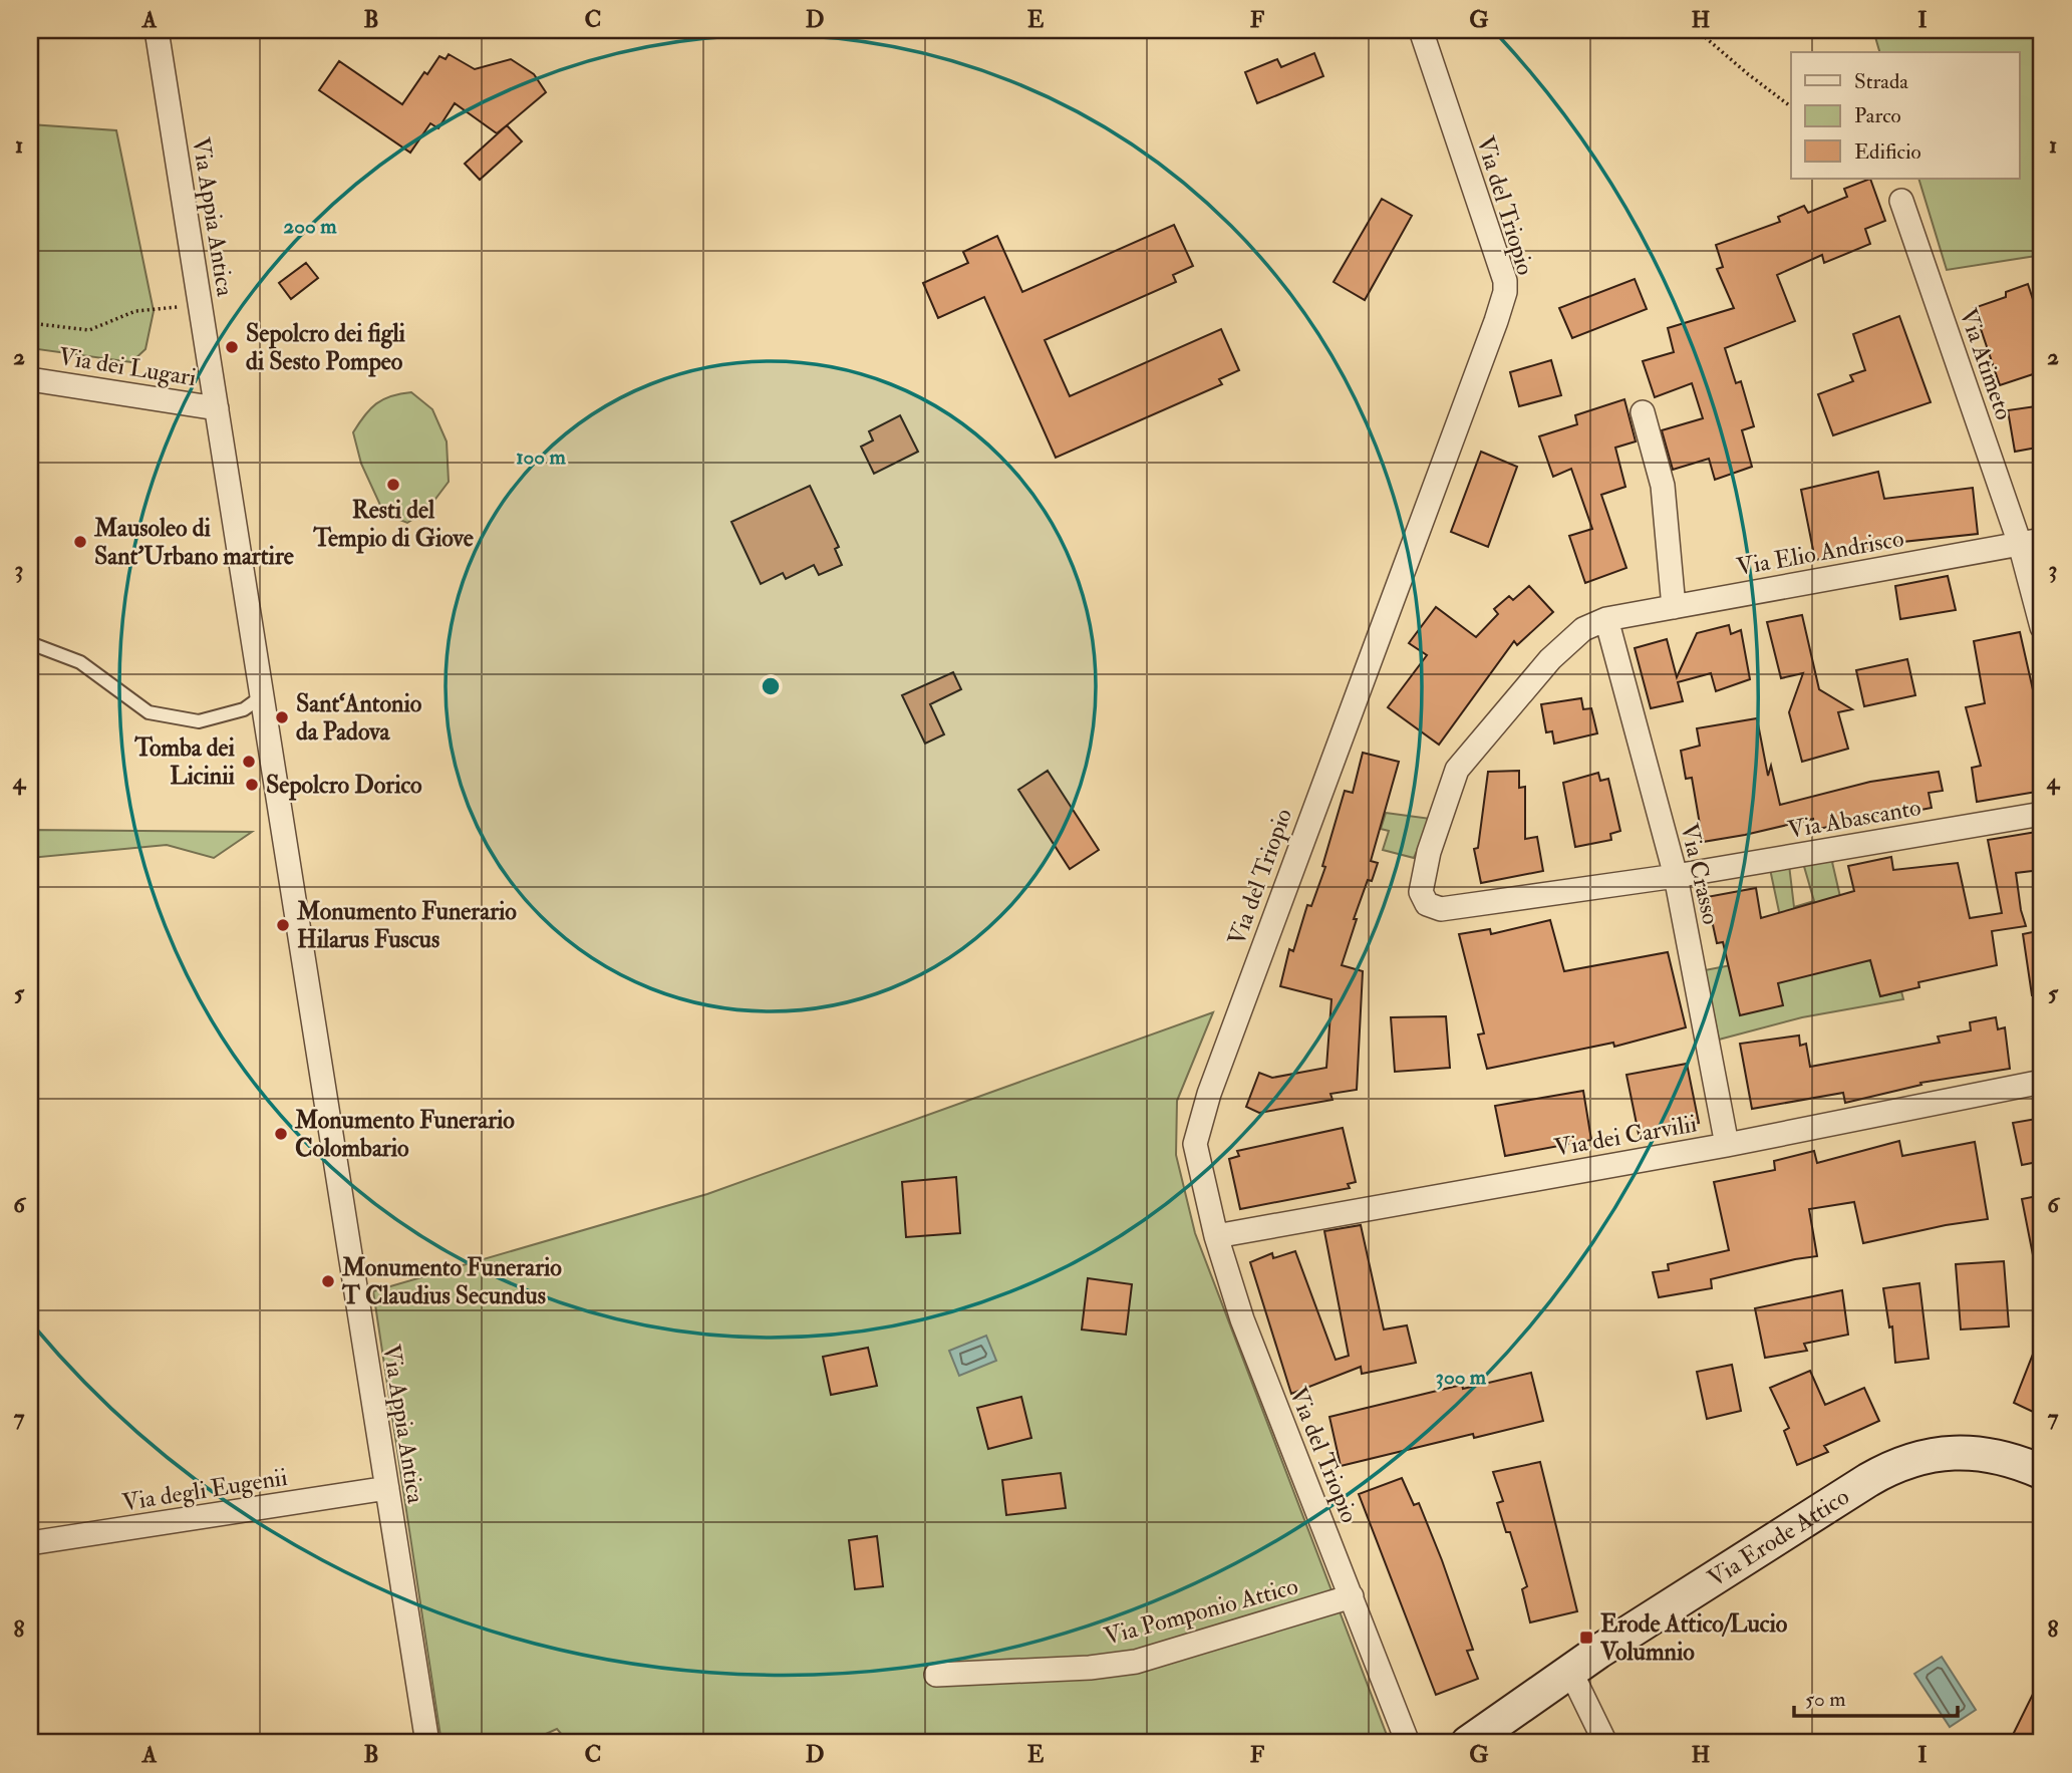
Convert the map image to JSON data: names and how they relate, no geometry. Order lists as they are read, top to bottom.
{
  "streets": {
    "main road": ["Via Erode Attico"],
    "street": [
      "Via del Triopio",
      "Via Appia Antica",
      "Via Atimeto",
      "Via dei Lugari",
      "Via Elio Andrisco",
      "Via Abascanto",
      "Via Crasso",
      "Via dei Carvilii",
      "Via degli Eugenii",
      "Via Pomponio Attico"
    ]
  },
  "crossings": [
    ["Via del Triopio", "Via dei Carvilii"],
    ["Via del Triopio", "Via Pomponio Attico"],
    ["Via Appia Antica", "Via dei Lugari"],
    ["Via Appia Antica", "Via degli Eugenii"],
    ["Via Atimeto", "Via Elio Andrisco"],
    ["Via Elio Andrisco", "Via Abascanto"],
    ["Via Elio Andrisco", "Via Crasso"],
    ["Via Abascanto", "Via Crasso"],
    ["Via Crasso", "Via dei Carvilii"]
  ],
  "places": {
    "other": [
      "Sepolcro dei figli di Sesto Pompeo",
      "Resti del Tempio di Giove",
      "Mausoleo di Sant'Urbano martire",
      "Sant‘Antonio da Padova",
      "Tomba dei Licinii",
      "Sepolcro Dorico",
      "Monumento Funerario Hilarus Fuscus",
      "Monumento Funerario Colombario",
      "Monumento Funerario T Claudius Secundus"
    ],
    "transit": ["Erode Attico/Lucio Volumnio"]
  },
  "legend": ["Strada", "Parco", "Edificio"],
  "scale_bar": "50 m",
  "grid": {
    "columns": [
      "A",
      "B",
      "C",
      "D",
      "E",
      "F",
      "G",
      "H",
      "I"
    ],
    "rows": [
      "1",
      "2",
      "3",
      "4",
      "5",
      "6",
      "7",
      "8"
    ]
  },
  "rings": ["200 m", "100 m", "300 m"]
}
